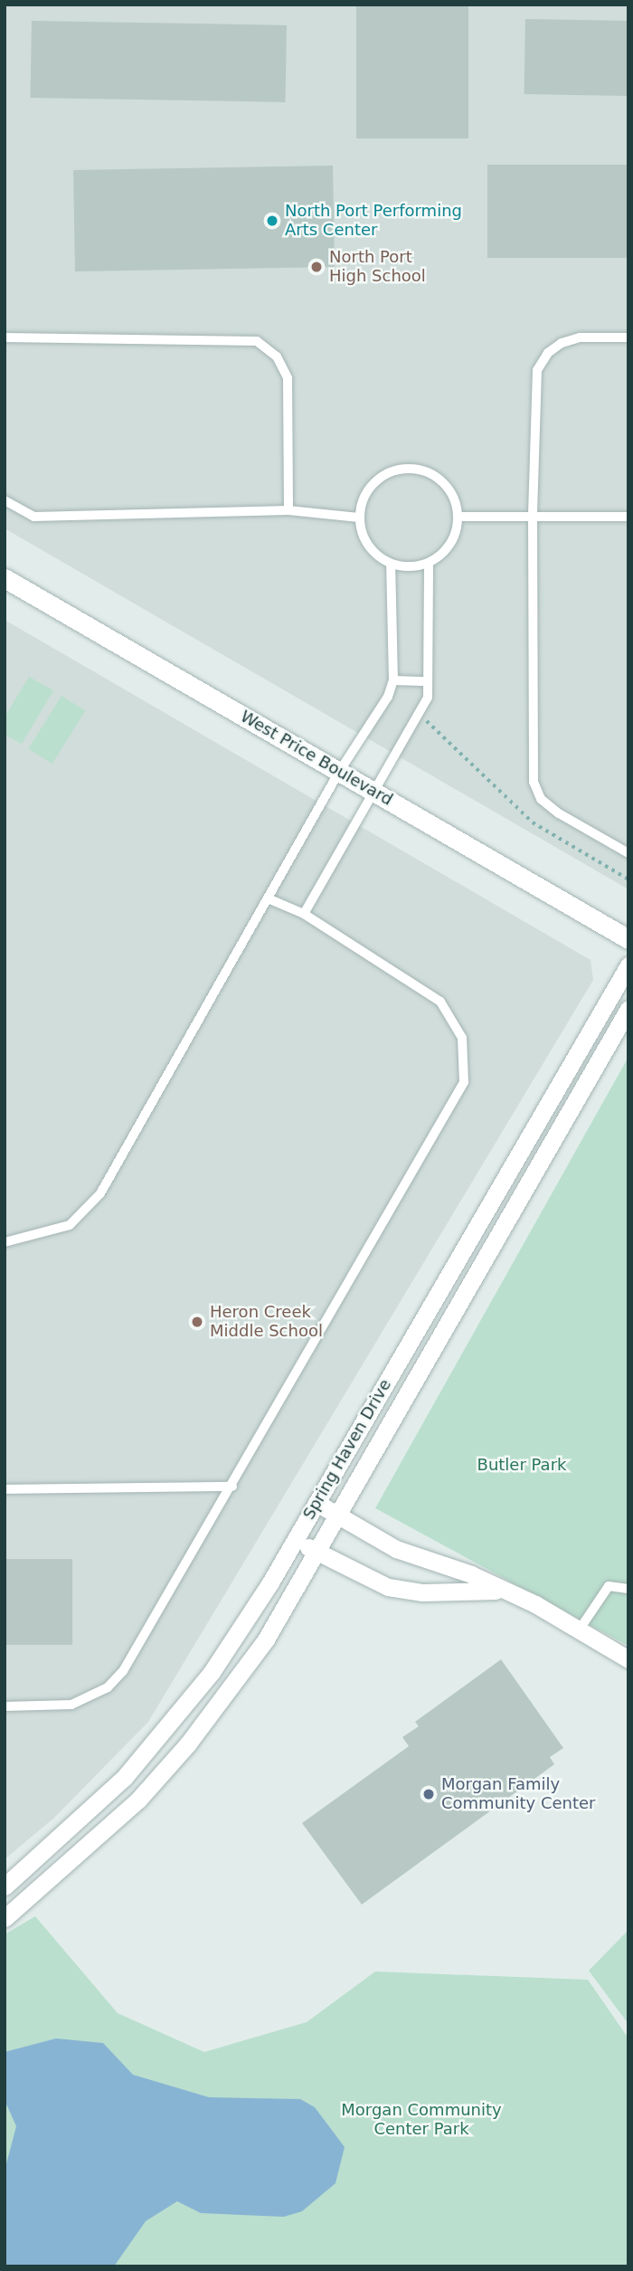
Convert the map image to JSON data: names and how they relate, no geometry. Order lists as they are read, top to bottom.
{
  "streets": {
    "street": ["West Price Boulevard", "Spring Haven Drive"]
  },
  "parks": ["Butler Park", "Morgan Community Center Park"],
  "places": [
    "North Port Performing Arts Center",
    "North Port High School",
    "Heron Creek Middle School",
    "Morgan Family Community Center"
  ]
}
